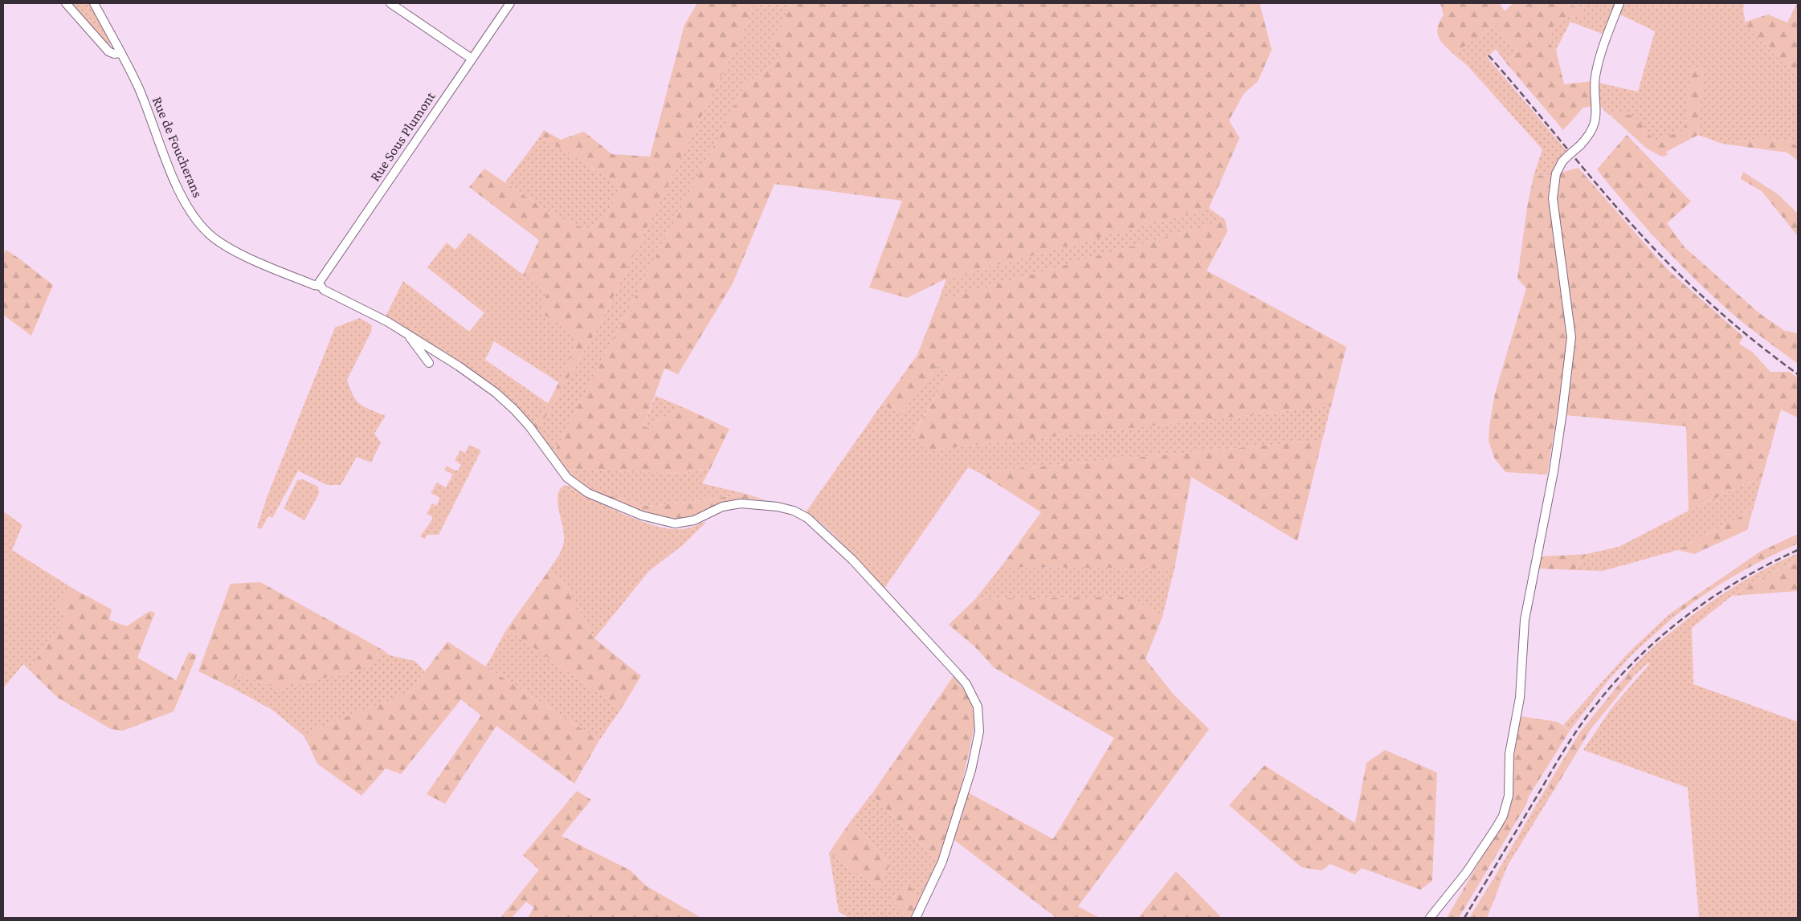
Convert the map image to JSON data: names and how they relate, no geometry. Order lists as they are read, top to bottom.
{
  "streets": {
    "street": ["Rue Sous Plumont", "Rue de Foucherans"]
  },
  "crossings": [
    ["Rue Sous Plumont", "Rue de Foucherans"]
  ]
}
